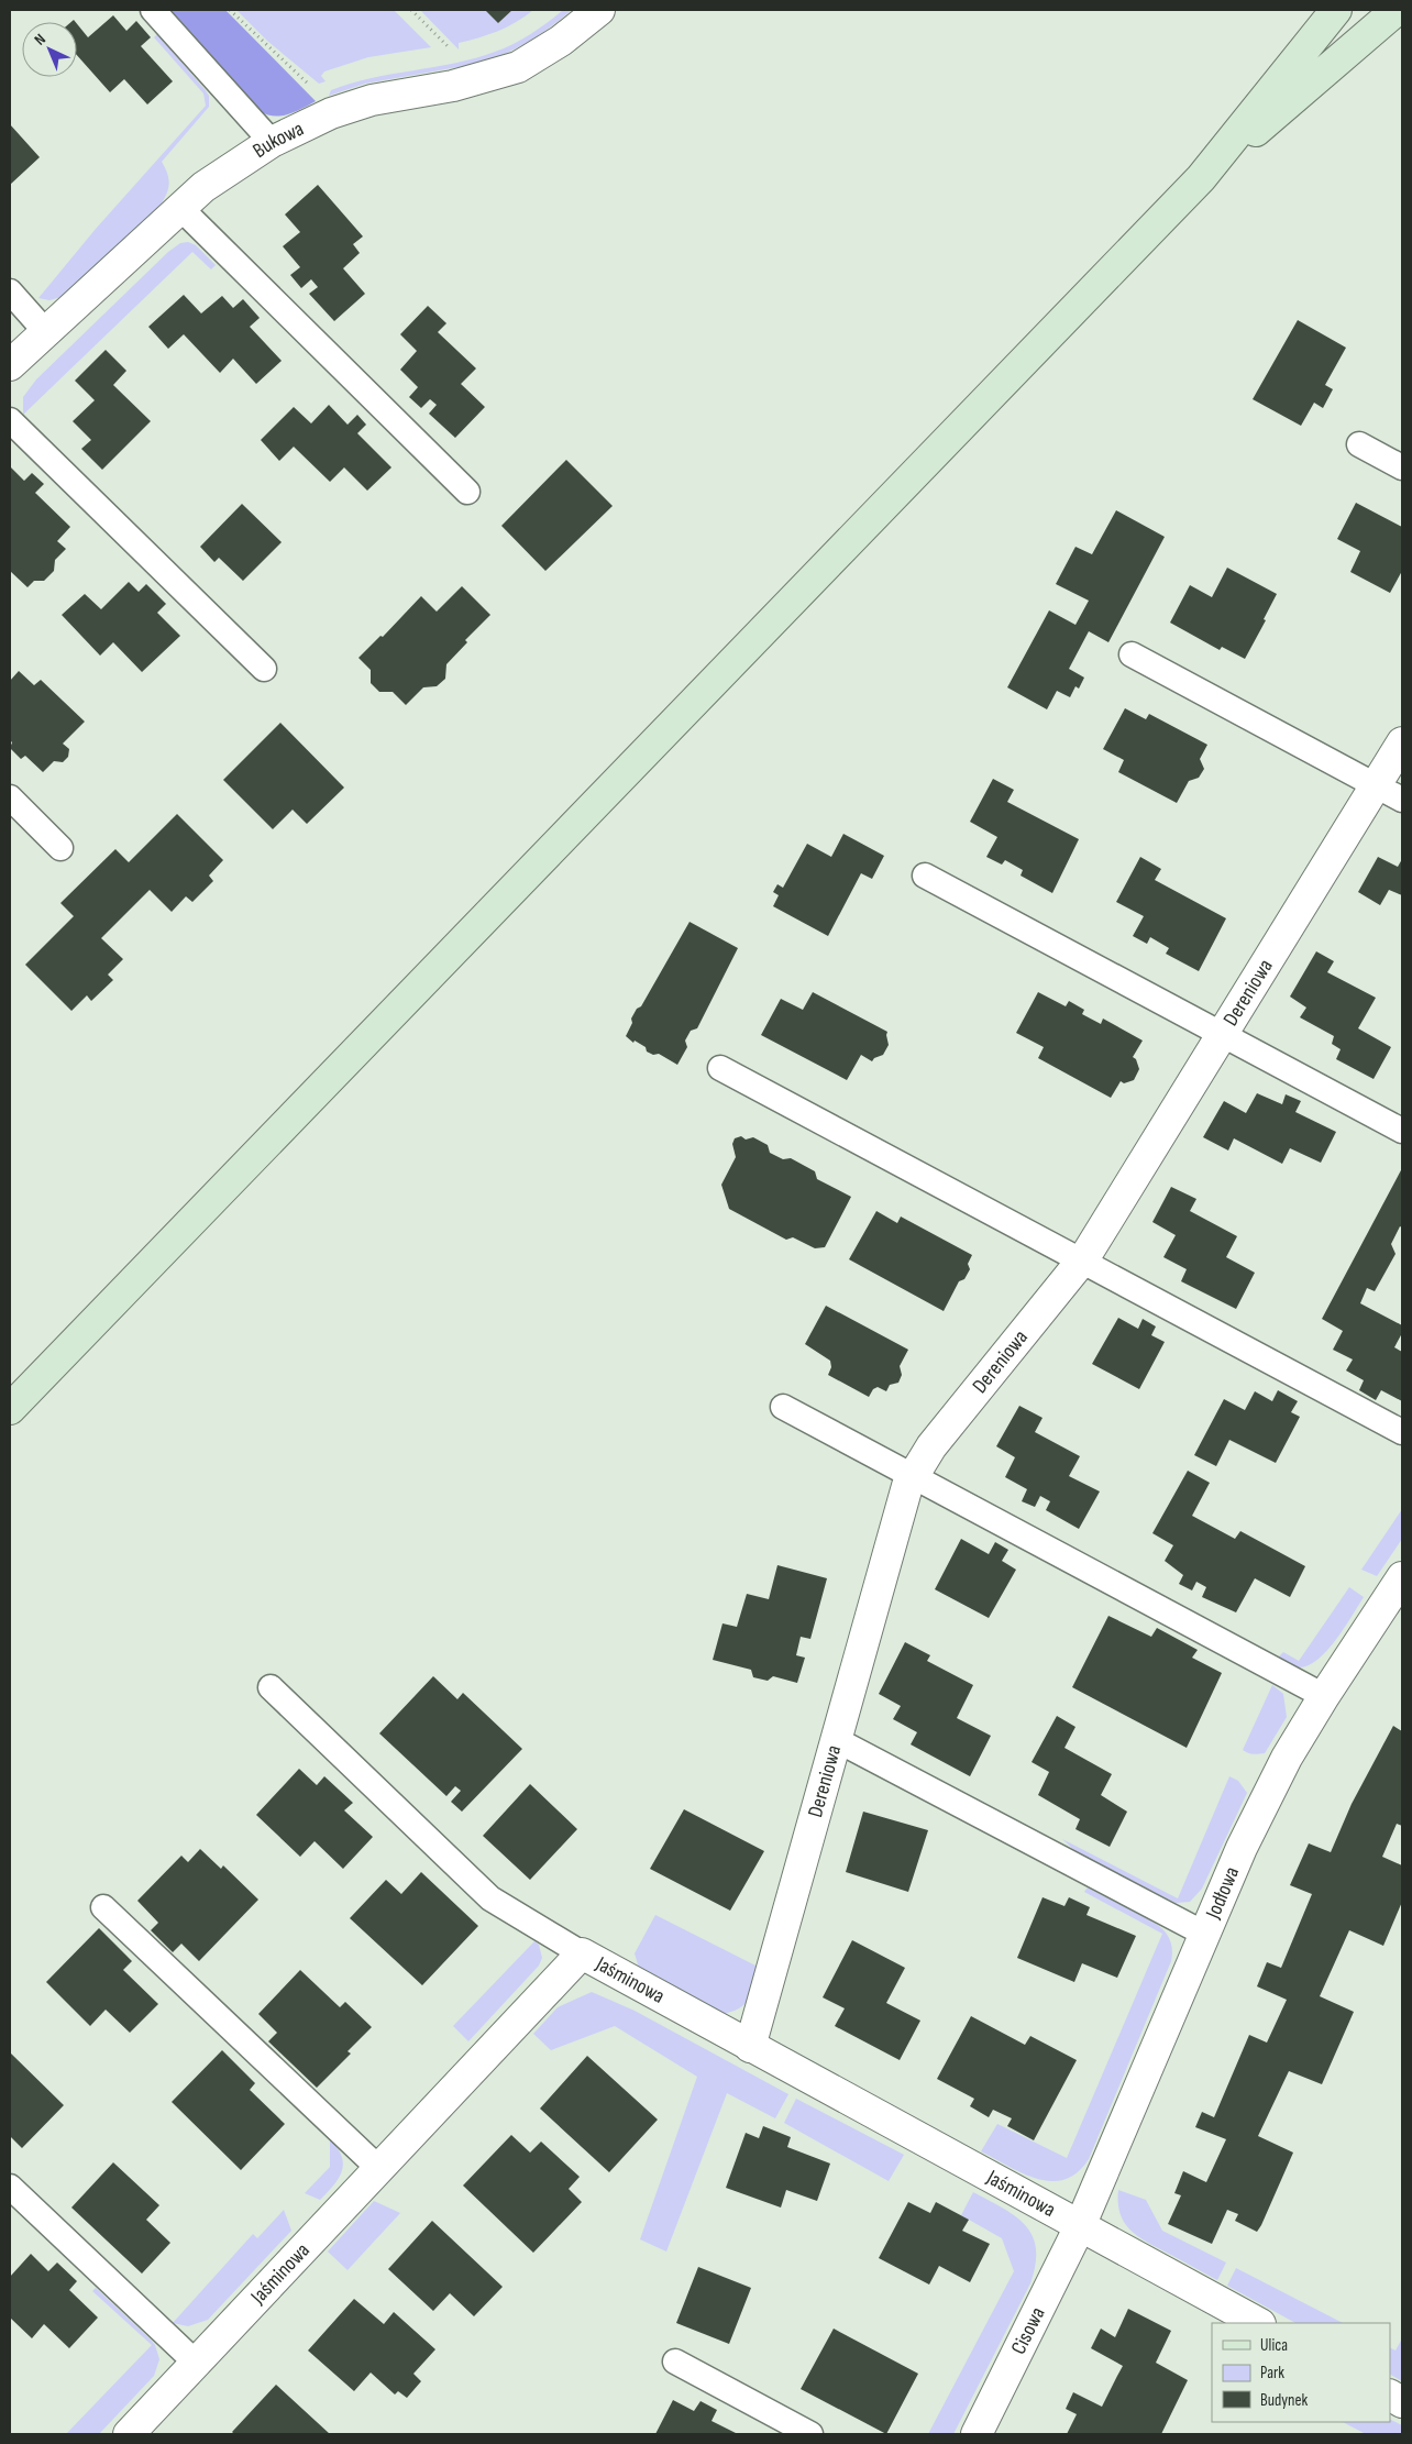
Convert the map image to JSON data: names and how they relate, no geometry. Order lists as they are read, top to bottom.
{
  "streets": {
    "street": [
      "Bukowa",
      "Dereniowa",
      "Jodłowa",
      "Jaśminowa",
      "Cisowa"
    ]
  },
  "crossings": [
    ["Dereniowa", "Jaśminowa"],
    ["Jodłowa", "Jaśminowa"],
    ["Jodłowa", "Cisowa"],
    ["Jaśminowa", "Cisowa"]
  ],
  "legend": ["Ulica", "Park", "Budynek"],
  "north": "top left"
}
